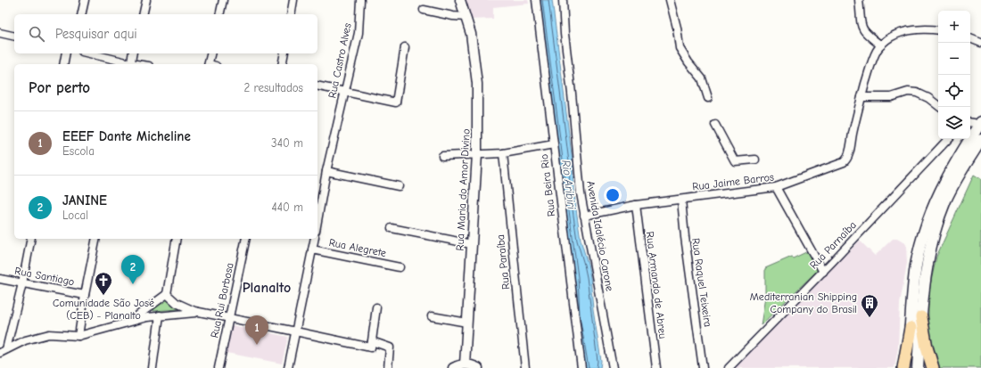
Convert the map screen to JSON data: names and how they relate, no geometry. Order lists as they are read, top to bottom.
{
  "streets": {
    "street": [
      "Rua Castro Alves",
      "Rua Jaime Barros",
      "Rua Beira Rio",
      "Rua Maria do Amor Divino",
      "Avenida Idalécio Carone",
      "Rua Parnaíba",
      "Rua Alegrete",
      "Rua Paraíba",
      "Rua Santiago",
      "Rua Raquel Teixeira",
      "Rua Armando de Abreu",
      "Rua Rui Barbosa"
    ]
  },
  "crossings": [
    ["Rua Jaime Barros", "Avenida Idalécio Carone"],
    ["Rua Jaime Barros", "Rua Raquel Teixeira"],
    ["Rua Jaime Barros", "Rua Armando de Abreu"]
  ],
  "districts": ["Planalto"],
  "water": ["Rio Aribiri"],
  "places": {
    "church": ["Comunidade São José (CEB) - Planalto"],
    "building": ["Mediterranian Shipping Company do Brasil"]
  },
  "page": {
    "map_buttons": ["+", "−"],
    "search": "Pesquisar aqui",
    "heading": ["Por perto", "2 resultados"],
    "list": [
      {
        "mark": "1",
        "name": "EEEF Dante Micheline",
        "note": "Escola",
        "value": "340 m"
      },
      {
        "mark": "2",
        "name": "JANINE",
        "note": "Local",
        "value": "440 m"
      }
    ],
    "pins": ["2", "1"]
  }
}
